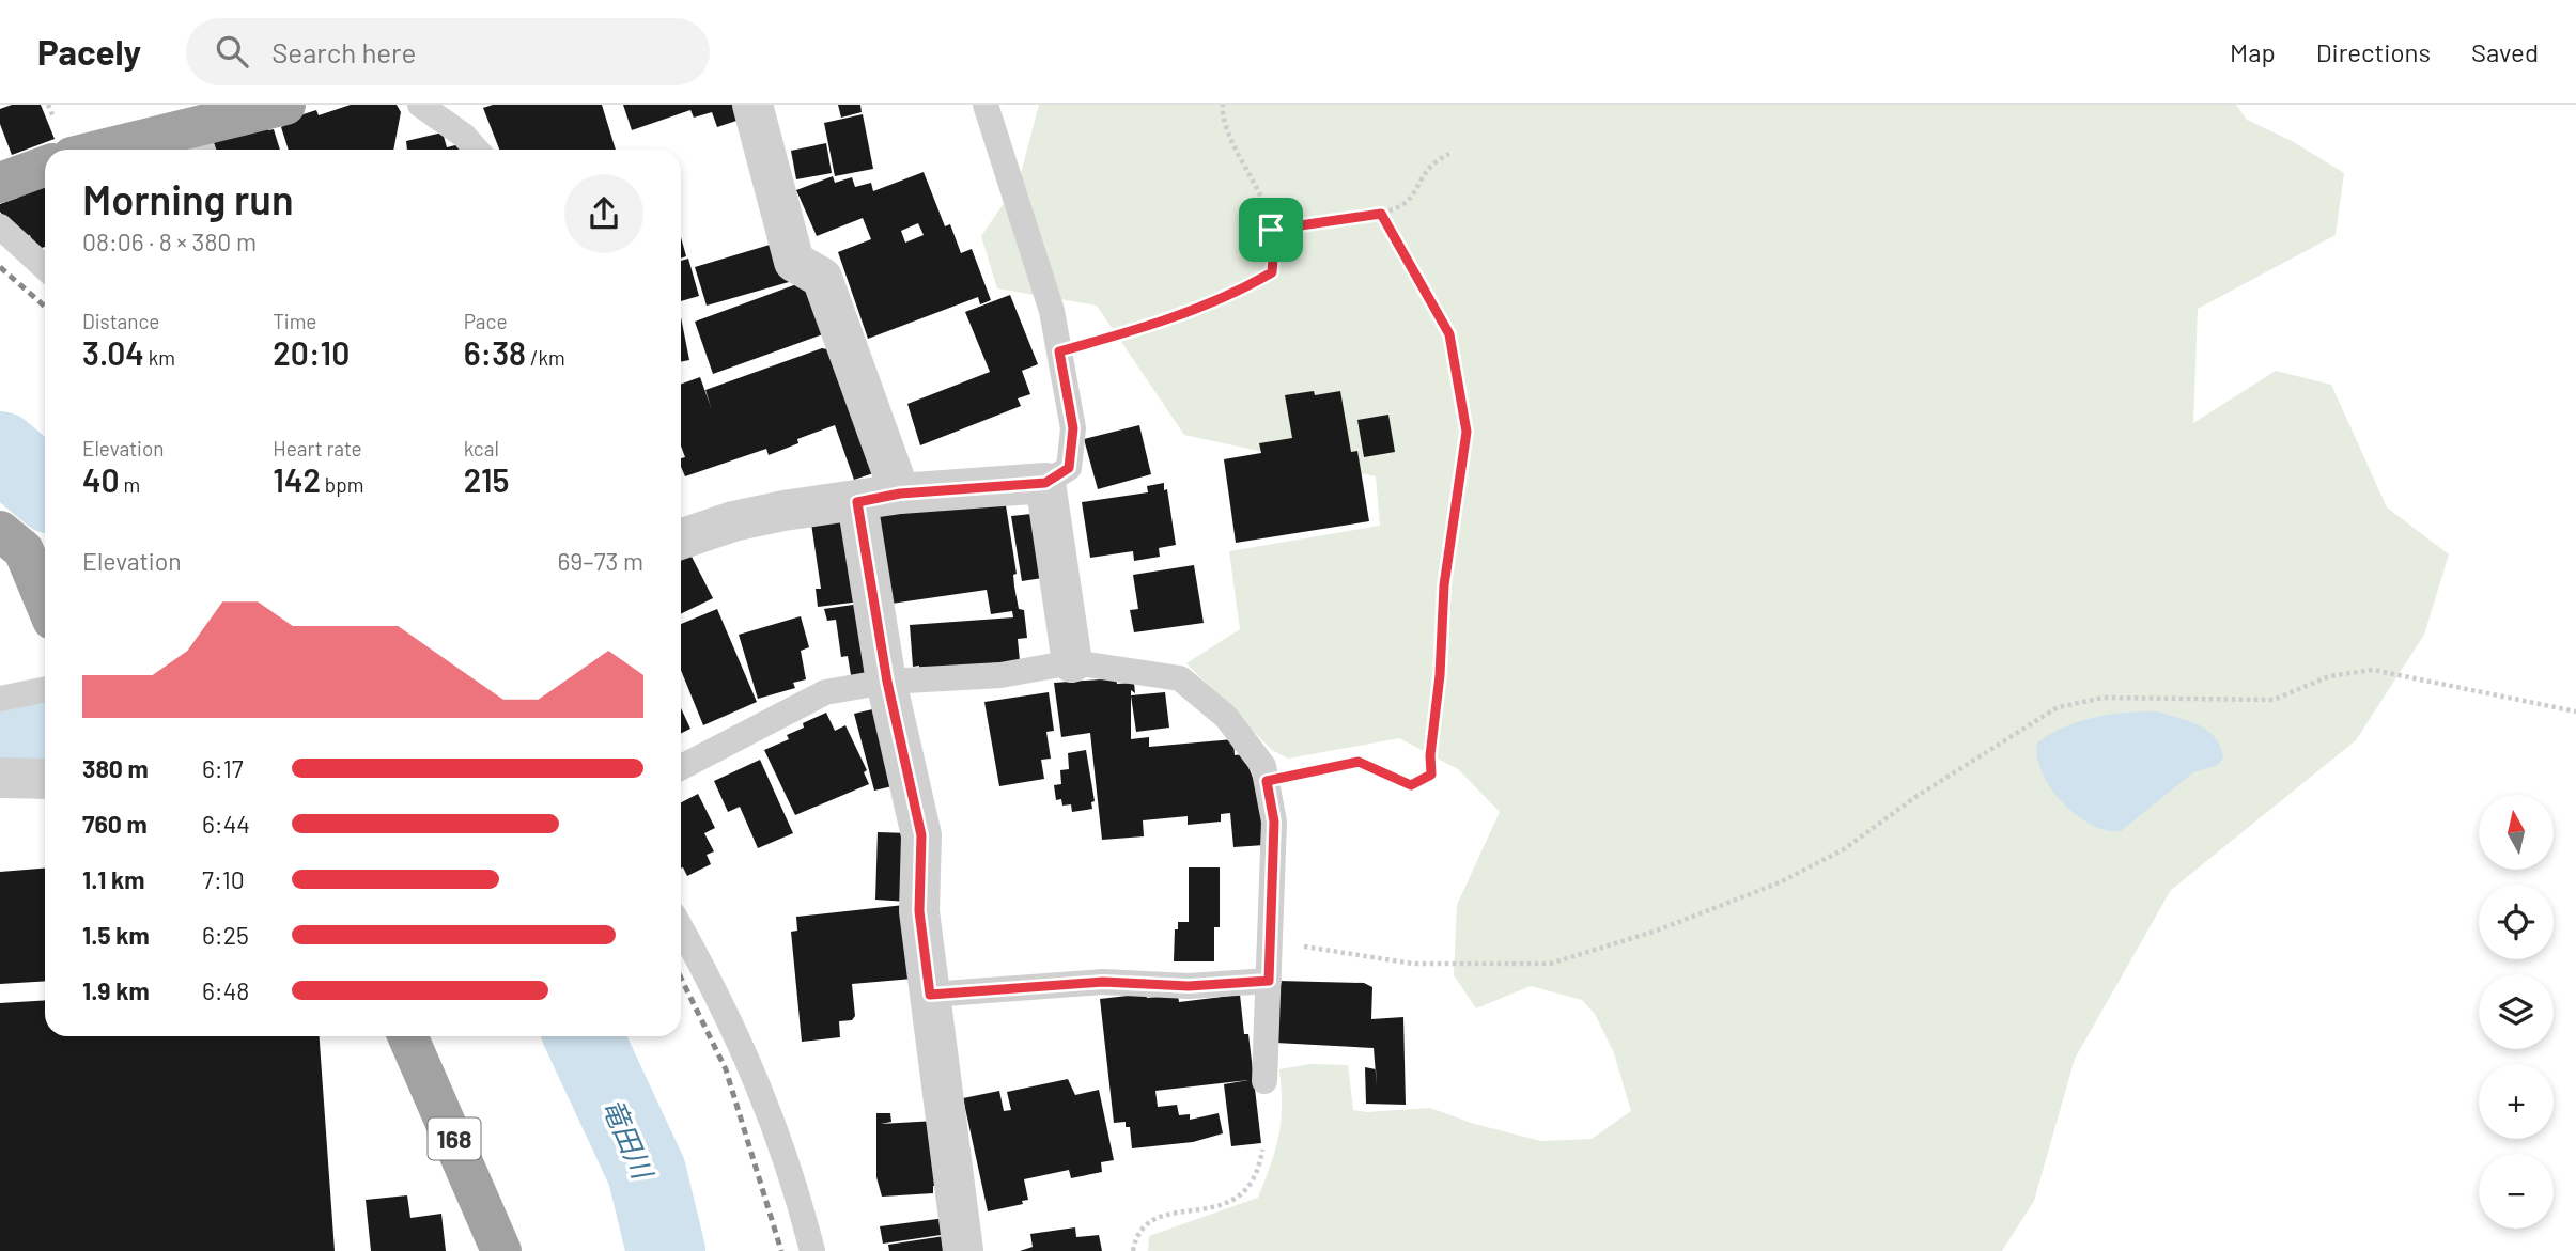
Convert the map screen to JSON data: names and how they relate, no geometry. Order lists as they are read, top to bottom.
{
  "streets": {
    "highway": ["168"]
  },
  "water": ["竜田川"],
  "north": "top",
  "page": {
    "header": "Pacely",
    "search": "Search here",
    "nav": ["Map", "Directions", "Saved"],
    "heading": ["Morning run", "08:06 · 8 × 380 m"],
    "stats": [
      ["Distance", "3.04 km"],
      ["Time", "20:10"],
      ["Pace", "6:38 /km"],
      ["Elevation", "40 m"],
      ["Heart rate", "142 bpm"],
      ["kcal", "215"]
    ],
    "chart": ["Elevation", "69–73 m"],
    "list": [
      {
        "name": "380 m",
        "note": "6:17"
      },
      {
        "name": "760 m",
        "note": "6:44"
      },
      {
        "name": "1.1 km",
        "note": "7:10"
      },
      {
        "name": "1.5 km",
        "note": "6:25"
      },
      {
        "name": "1.9 km",
        "note": "6:48"
      }
    ],
    "map_buttons": ["+", "−"]
  }
}
